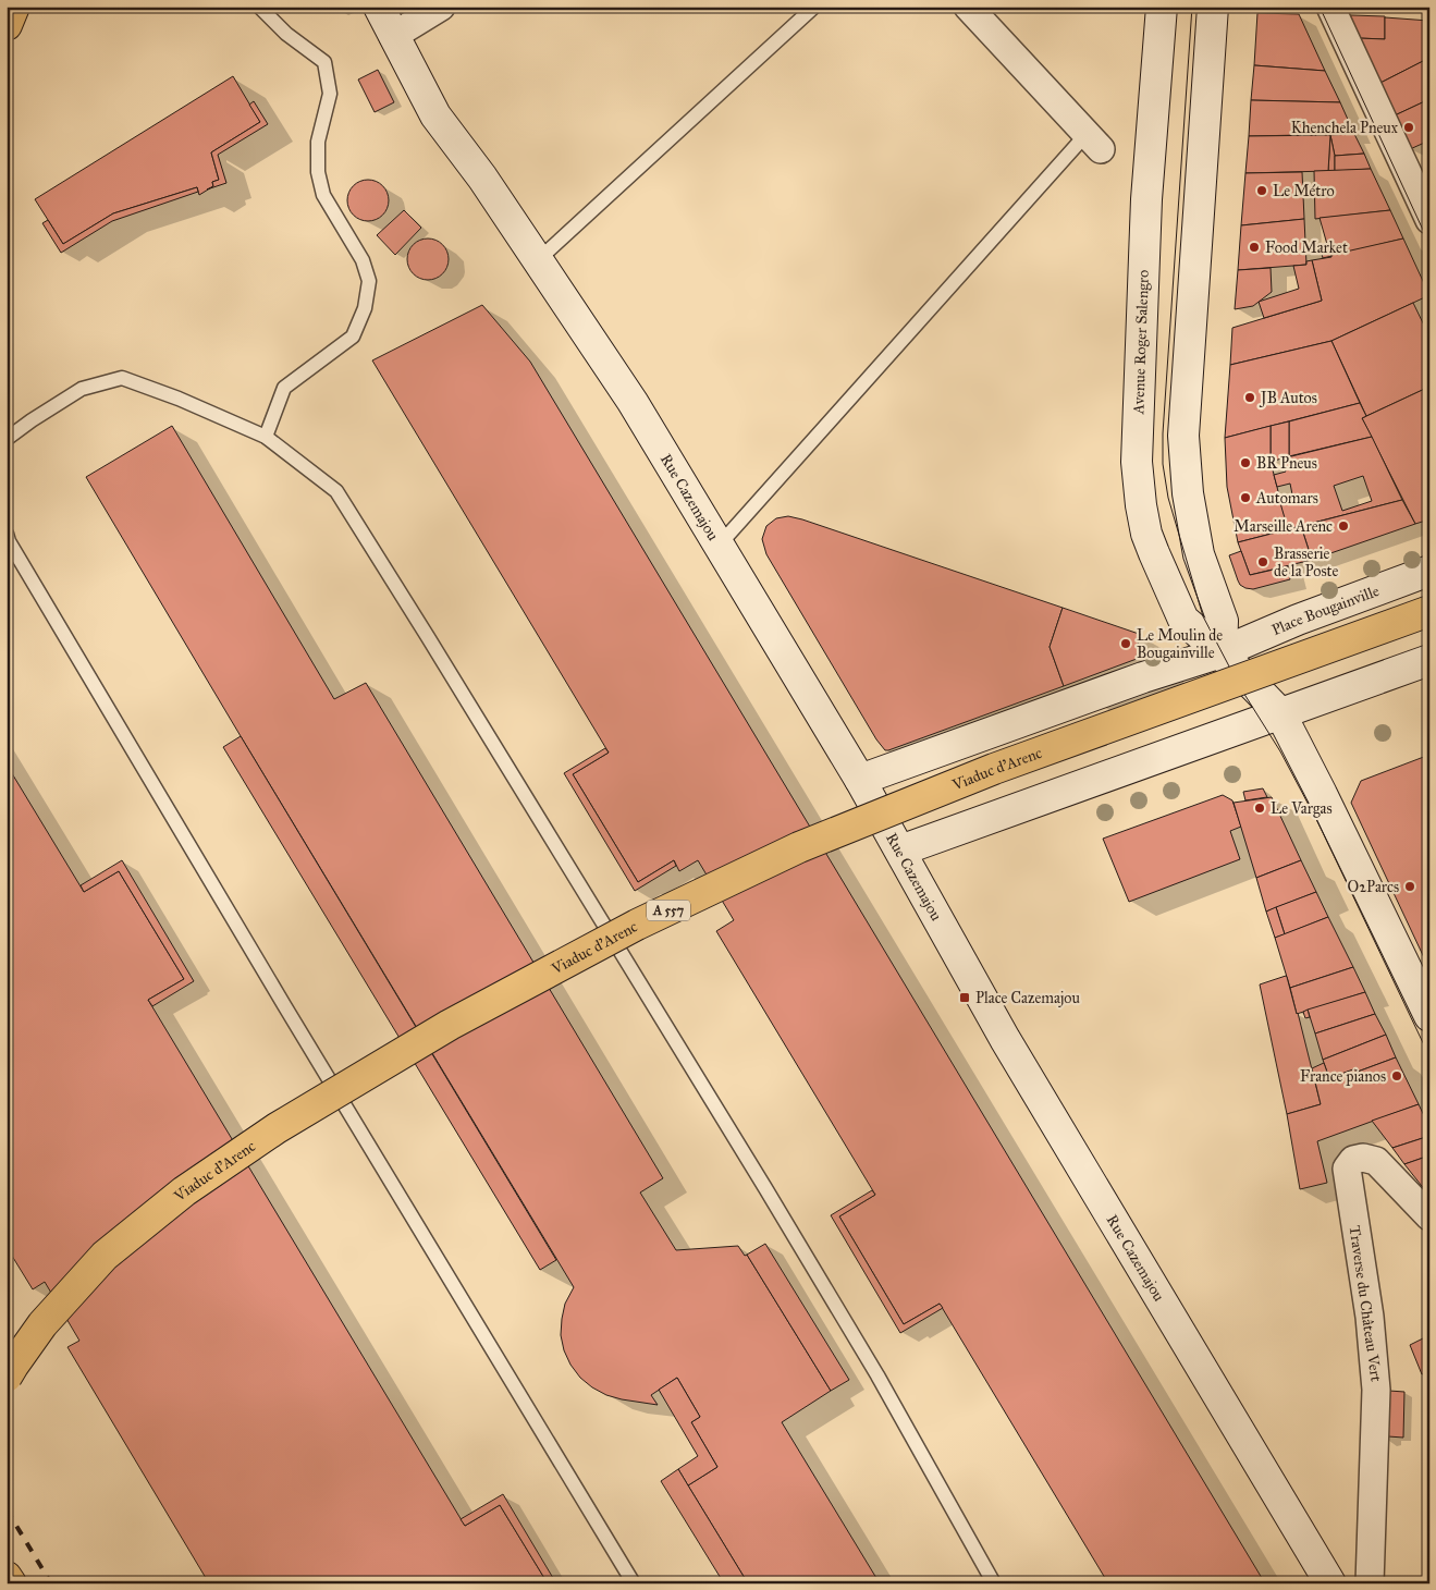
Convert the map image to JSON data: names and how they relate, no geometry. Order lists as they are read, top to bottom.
{
  "streets": {
    "highway": ["Viaduc d'Arenc", "A 557"],
    "street": [
      "Avenue Roger Salengro",
      "Rue Cazemajou",
      "Place Bougainville",
      "Traverse du Château Vert"
    ]
  },
  "crossings": [
    ["Avenue Roger Salengro", "Place Bougainville"]
  ],
  "places": {
    "other": [
      "Khenchela Pneux",
      "Le Métro",
      "Food Market",
      "JB Autos",
      "BR Pneus",
      "Automars",
      "Marseille Arenc",
      "Brasserie de la Poste",
      "Le Moulin de Bougainville",
      "Le Vargas",
      "O2Parcs",
      "France pianos"
    ],
    "transit": ["Place Cazemajou"]
  }
}
